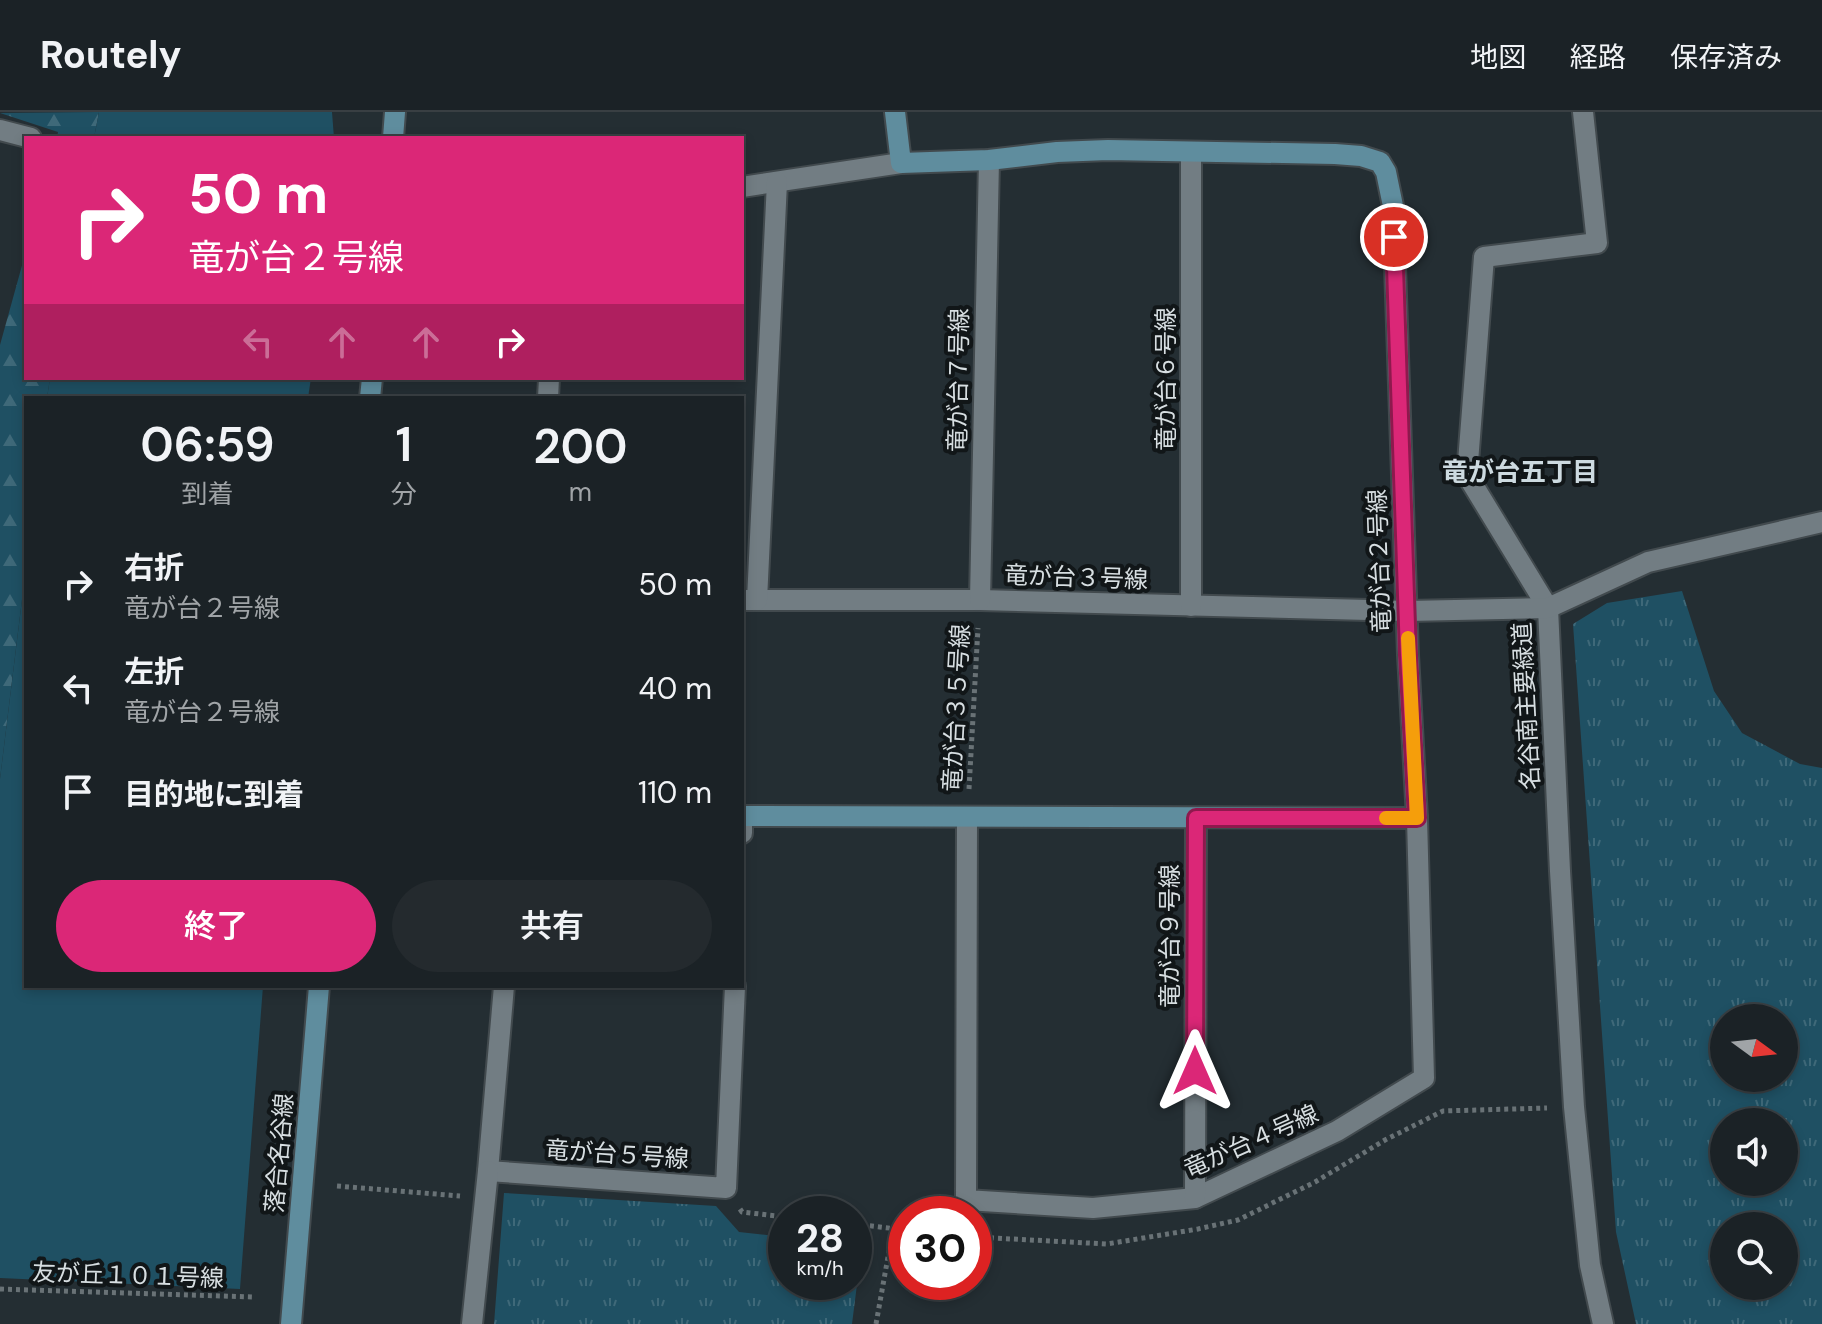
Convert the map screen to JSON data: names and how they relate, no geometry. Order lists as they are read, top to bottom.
{
  "streets": {
    "street": [
      "竜が台６号線",
      "竜が台７号線",
      "竜が台２号線",
      "竜が台３号線",
      "名谷南主要緑道",
      "竜が台９号線",
      "竜が台４号線",
      "落合名谷線",
      "竜が台５号線"
    ],
    "path": ["竜が台３５号線", "友が丘１０１号線"]
  },
  "crossings": [
    ["竜が台６号線", "竜が台２号線"],
    ["竜が台６号線", "竜が台３号線"],
    ["竜が台７号線", "竜が台２号線"],
    ["竜が台７号線", "竜が台３号線"],
    ["竜が台７号線", "竜が台３５号線"],
    ["竜が台２号線", "竜が台３号線"],
    ["竜が台２号線", "竜が台４号線"],
    ["竜が台３号線", "名谷南主要緑道"],
    ["竜が台３号線", "竜が台３５号線"],
    ["竜が台３５号線", "竜が台４号線"],
    ["竜が台９号線", "竜が台４号線"]
  ],
  "districts": ["竜が台五丁目"],
  "north": "right",
  "page": {
    "header": "Routely",
    "nav": ["地図", "経路", "保存済み"],
    "turn": ["50 m", "竜が台２号線"],
    "eta": [
      "06:59",
      "到着",
      "1",
      "分",
      "200",
      "m"
    ],
    "list": [
      {
        "name": "右折",
        "note": "竜が台２号線",
        "value": "50 m"
      },
      {
        "name": "左折",
        "note": "竜が台２号線",
        "value": "40 m"
      },
      {
        "name": "目的地に到着",
        "value": "110 m"
      }
    ],
    "buttons": ["終了", "共有"],
    "speed": "28 km/h",
    "limit": "30"
  }
}
